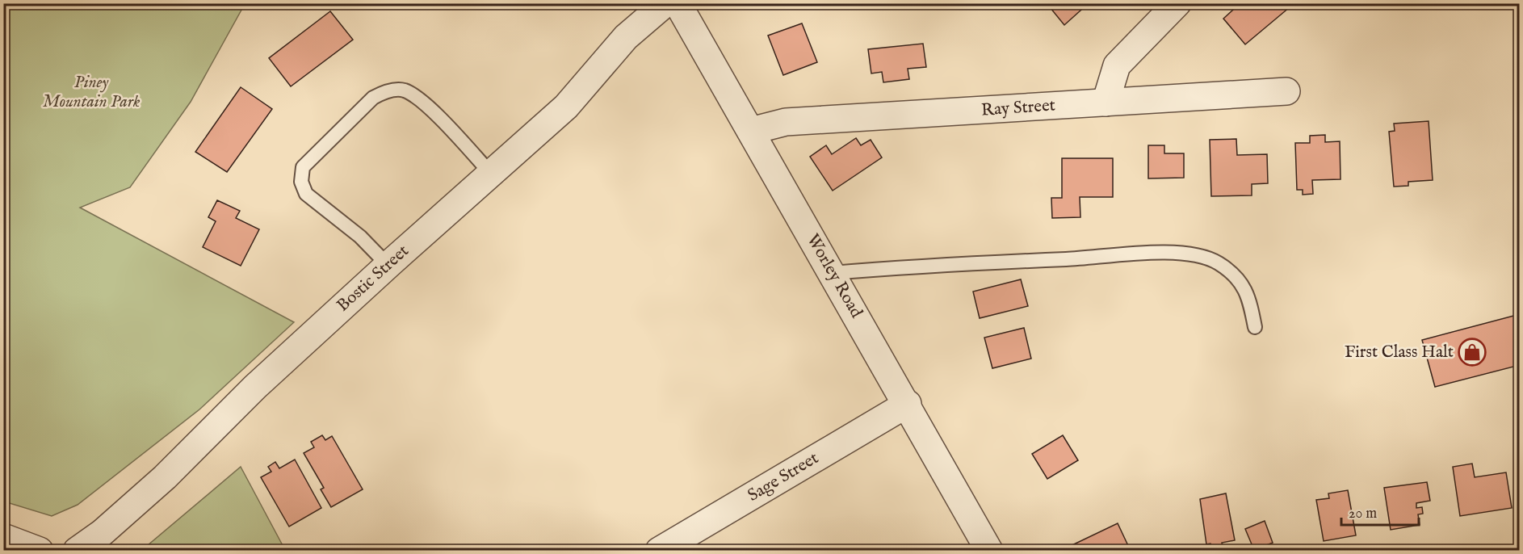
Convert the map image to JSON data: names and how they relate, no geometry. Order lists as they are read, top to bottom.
{
  "streets": {
    "street": [
      "Ray Street",
      "Worley Road",
      "Bostic Street",
      "Sage Street"
    ]
  },
  "crossings": [
    ["Ray Street", "Worley Road"],
    ["Worley Road", "Sage Street"]
  ],
  "parks": ["Piney Mountain Park"],
  "places": {
    "shop": ["First Class Halt"]
  },
  "scale_bar": "20 m"
}
